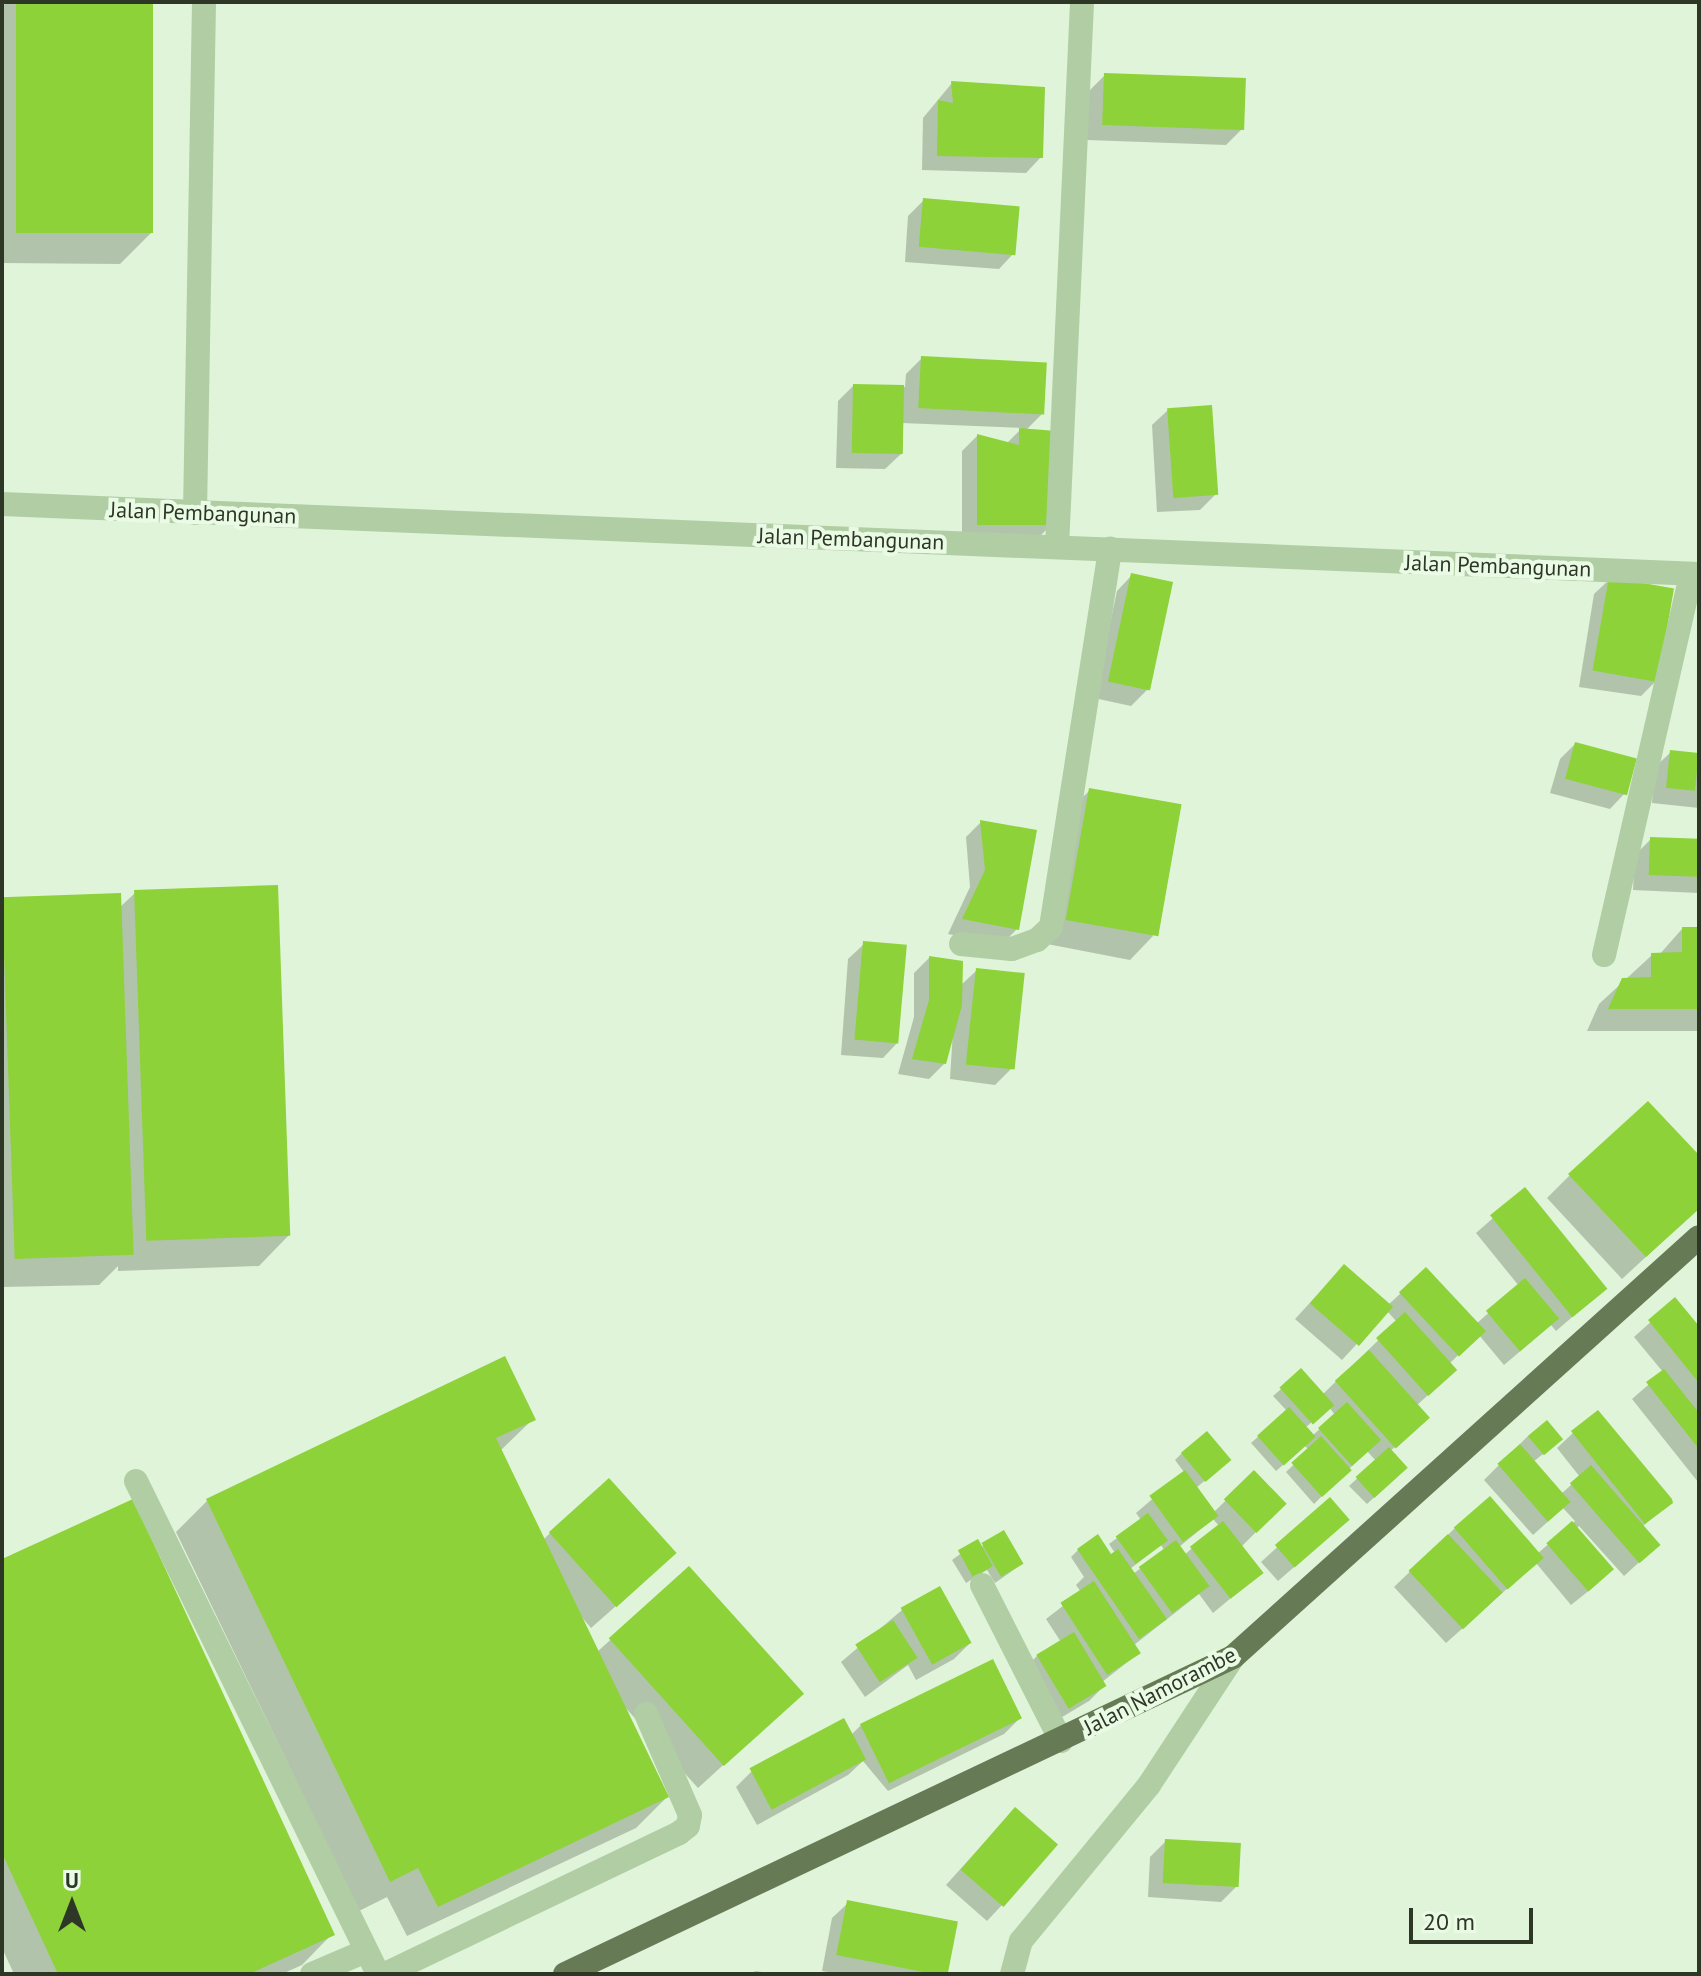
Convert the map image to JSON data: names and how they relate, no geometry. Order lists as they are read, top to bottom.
{
  "streets": {
    "main road": ["Jalan Namorambe"],
    "street": ["Jalan Pembangunan"]
  },
  "scale_bar": "20 m",
  "north": "top"
}
